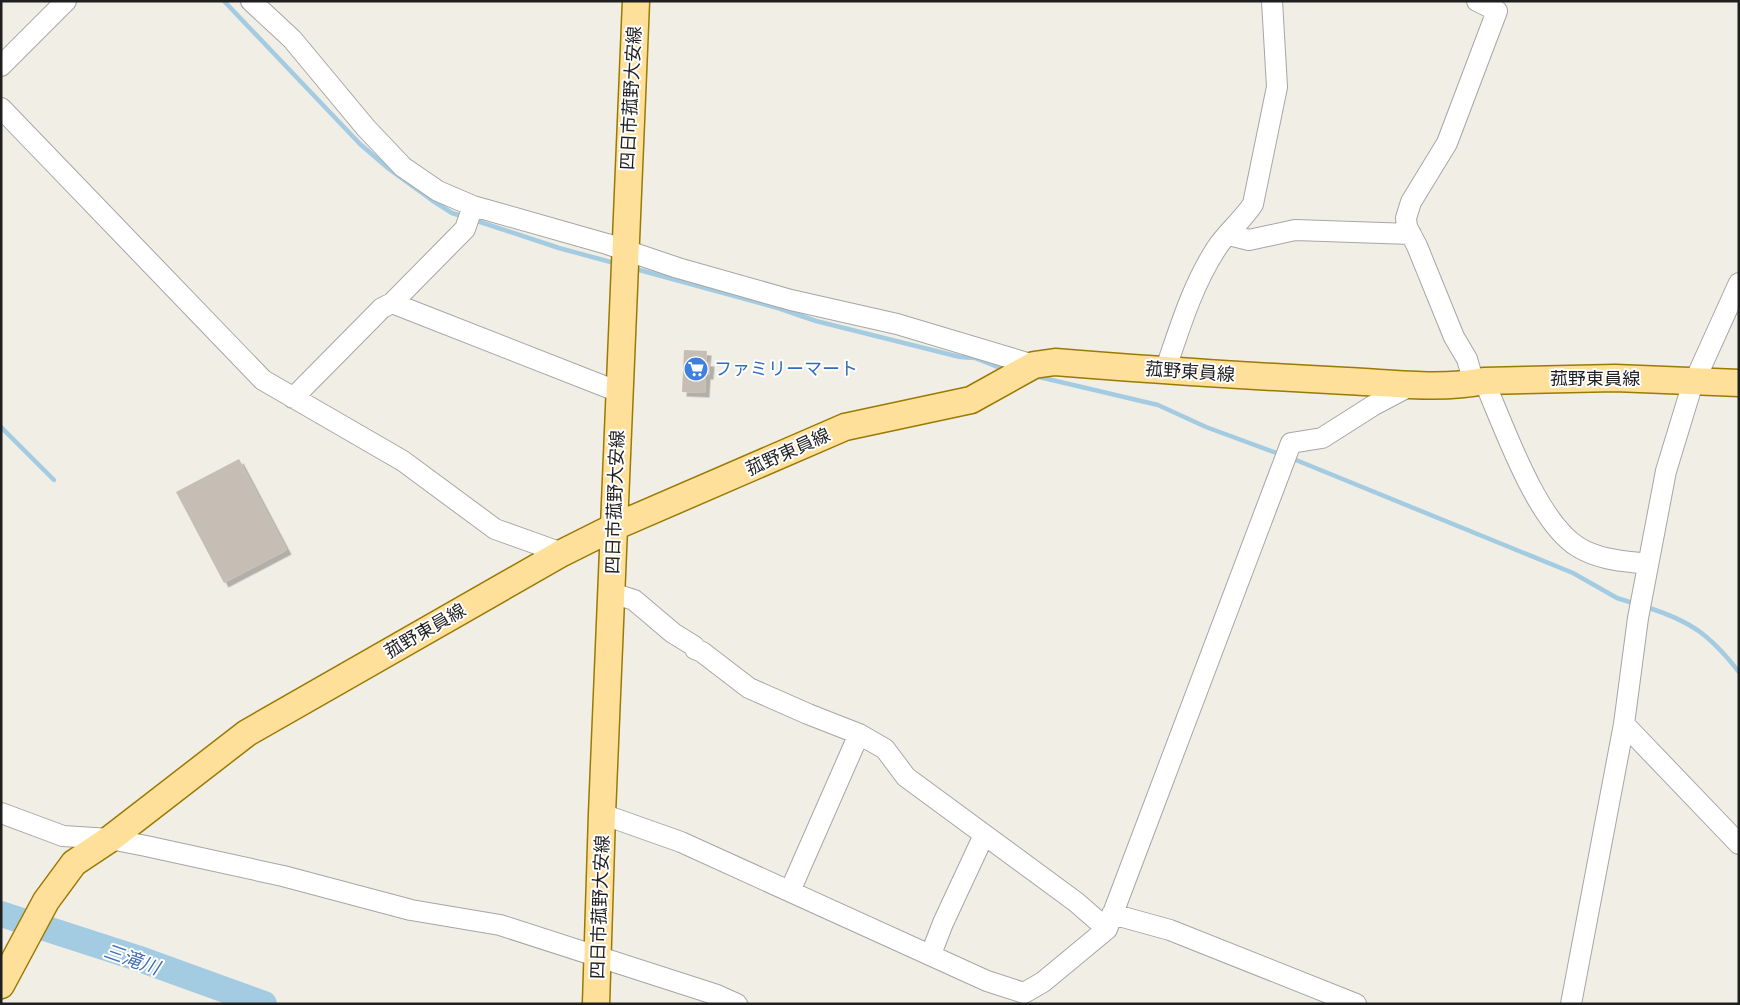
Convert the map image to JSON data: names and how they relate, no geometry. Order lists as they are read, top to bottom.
{
  "streets": {
    "main road": ["四日市菰野大安線", "菰野東員線"]
  },
  "crossings": [
    ["四日市菰野大安線", "菰野東員線"]
  ],
  "water": ["三滝川"],
  "places": {
    "supermarket": ["ファミリーマート"]
  }
}
